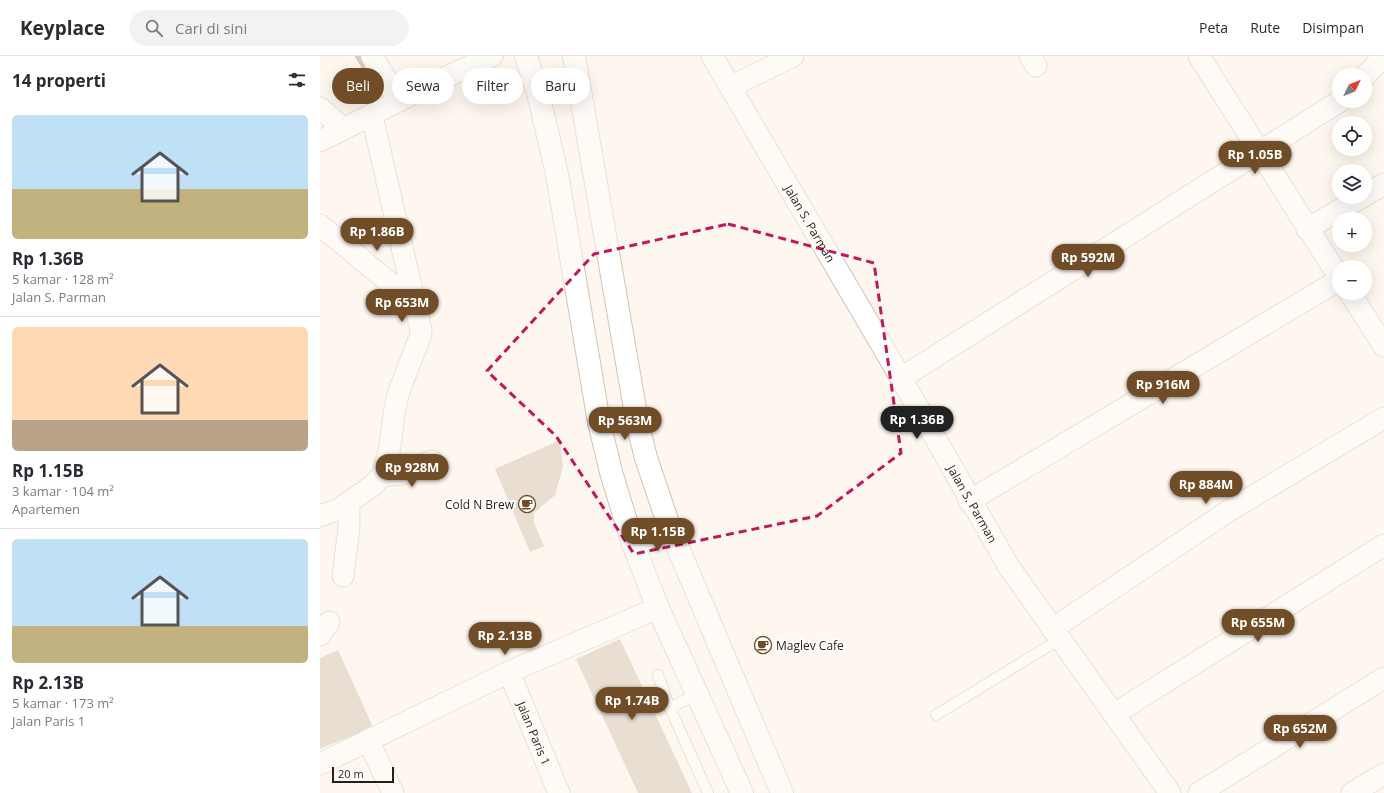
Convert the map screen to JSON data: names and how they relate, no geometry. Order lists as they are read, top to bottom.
{
  "streets": {
    "street": ["Jalan S. Parman", "Jalan Paris 1"]
  },
  "places": {
    "cafe": ["Cold N Brew", "Maglev Cafe"]
  },
  "scale_bar": "20 m",
  "north": "top right",
  "page": {
    "header": "Keyplace",
    "search": "Cari di sini",
    "nav": ["Peta", "Rute", "Disimpan"],
    "heading": "14 properti",
    "map_buttons": ["+", "−"],
    "chip": [
      "Beli",
      "Sewa",
      "Filter",
      "Baru"
    ],
    "list": [
      {
        "name": "Rp 1.36B",
        "note": "5 kamar · 128 m² · Jalan S. Parman"
      },
      {
        "name": "Rp 1.15B",
        "note": "3 kamar · 104 m² · Apartemen"
      },
      {
        "name": "Rp 2.13B",
        "note": "5 kamar · 173 m² · Jalan Paris 1"
      }
    ],
    "price": [
      "Rp 1.05B",
      "Rp 1.86B",
      "Rp 592M",
      "Rp 653M",
      "Rp 916M",
      "Rp 1.36B",
      "Rp 563M",
      "Rp 928M",
      "Rp 884M",
      "Rp 1.15B",
      "Rp 655M",
      "Rp 2.13B",
      "Rp 1.74B",
      "Rp 652M"
    ],
    "scale": "20 m"
  }
}
